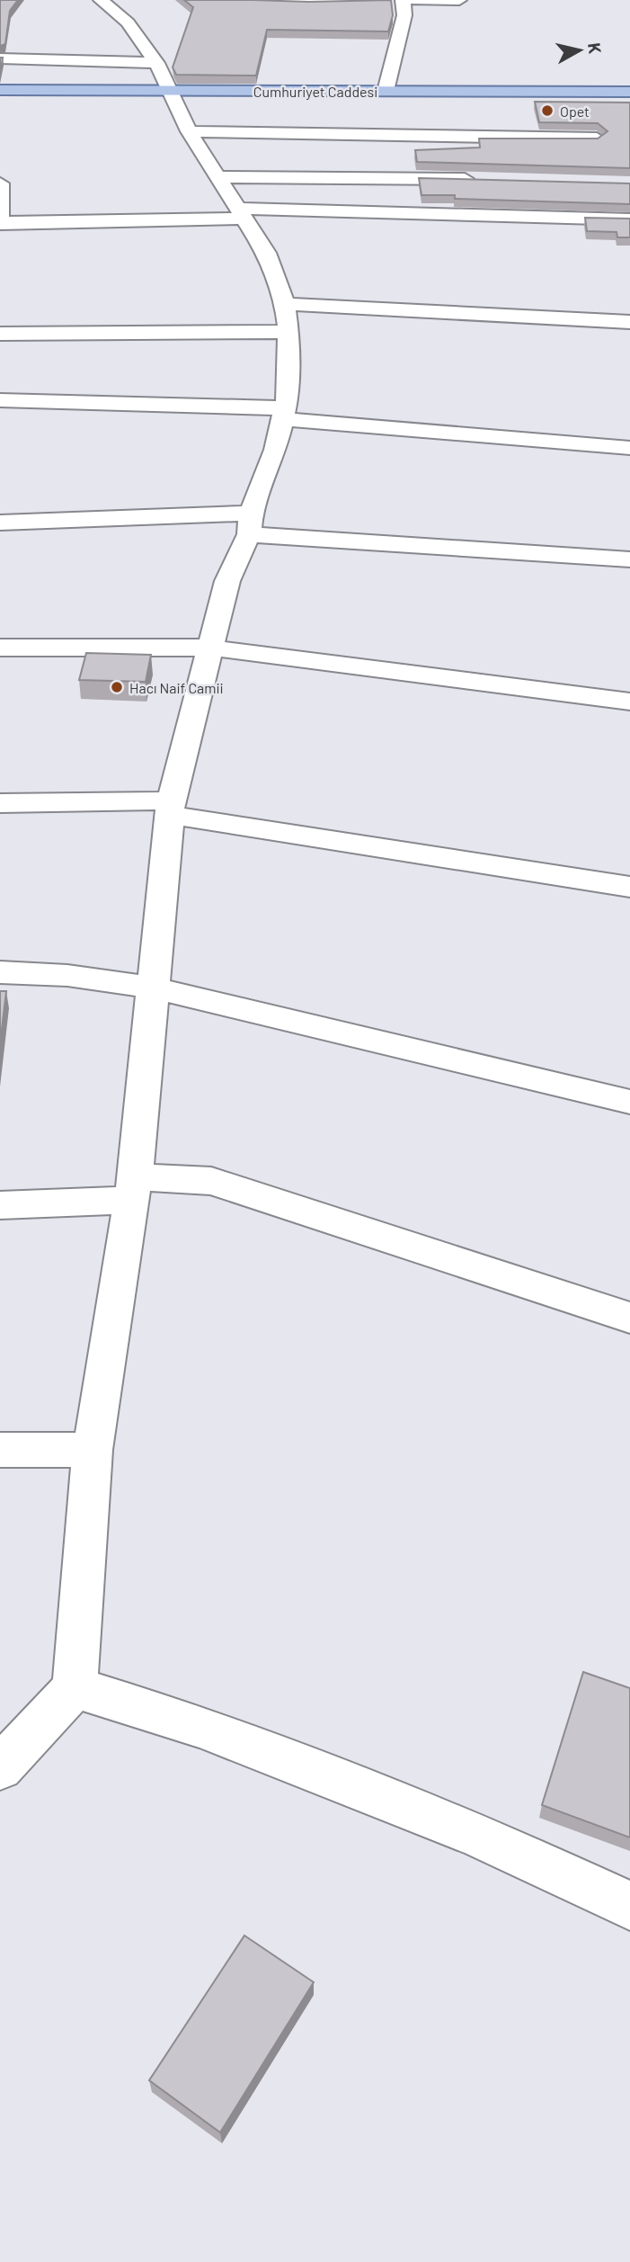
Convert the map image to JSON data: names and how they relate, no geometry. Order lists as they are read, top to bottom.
{
  "streets": {
    "main road": ["Cumhuriyet Caddesi"]
  },
  "places": ["Opet", "Hacı Naif Camii"],
  "north": "right"
}
